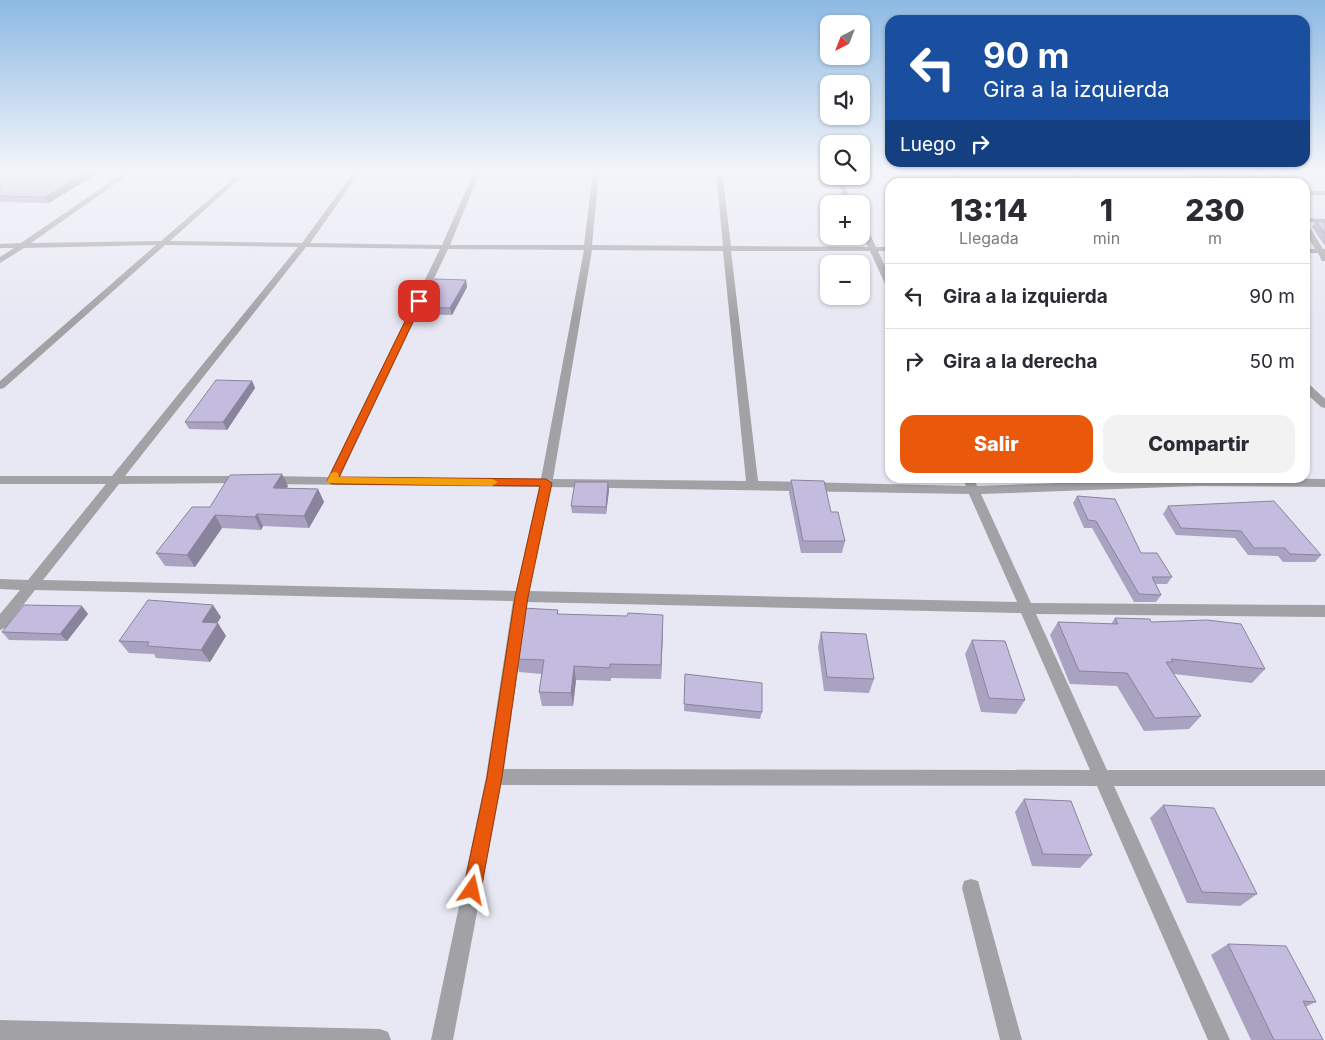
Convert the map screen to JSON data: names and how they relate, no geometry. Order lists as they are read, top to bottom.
{
  "north": "bottom left",
  "page": {
    "map_buttons": ["+", "−"],
    "turn": ["90 m", "Gira a la izquierda"],
    "then": "Luego",
    "eta": [
      "13:14",
      "Llegada",
      "1",
      "min",
      "230",
      "m"
    ],
    "list": [
      {
        "name": "Gira a la izquierda",
        "value": "90 m"
      },
      {
        "name": "Gira a la derecha",
        "value": "50 m"
      }
    ],
    "buttons": ["Salir", "Compartir"]
  }
}
